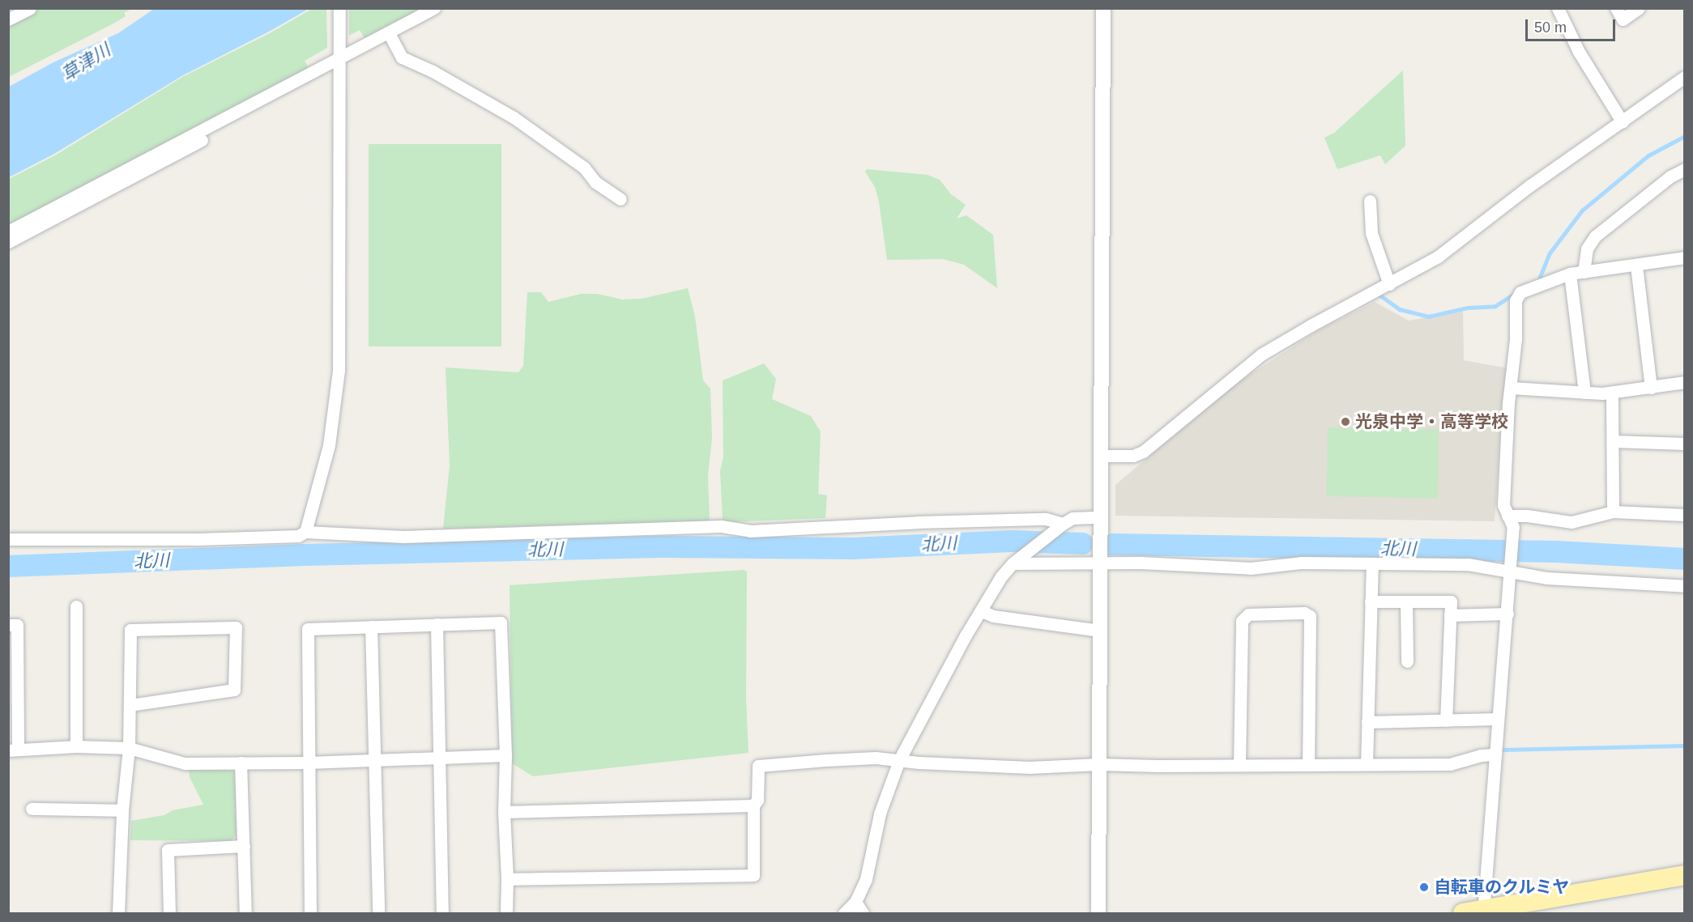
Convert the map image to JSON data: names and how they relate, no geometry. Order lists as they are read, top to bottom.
{
  "water": ["草津川", "北川"],
  "places": ["光泉中学・高等学校", "自転車のクルミヤ"],
  "scale_bar": "50 m"
}
